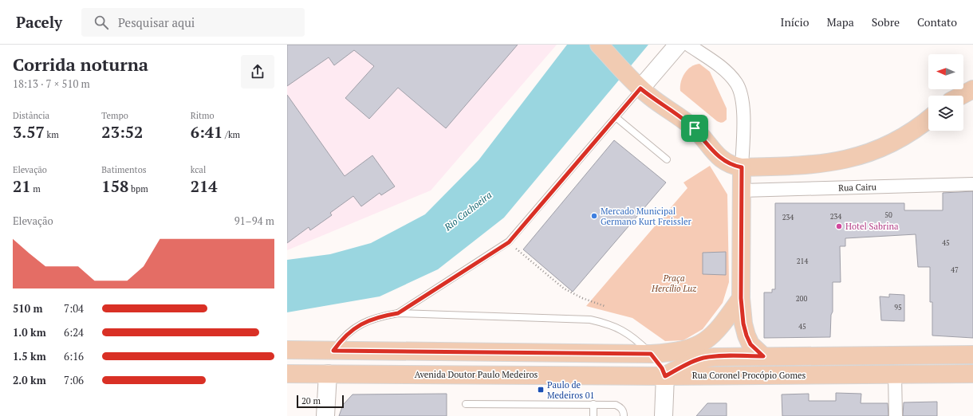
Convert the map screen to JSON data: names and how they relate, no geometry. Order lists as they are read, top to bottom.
{
  "streets": {
    "main road": ["Avenida Doutor Paulo Medeiros", "Rua Coronel Procópio Gomes"],
    "street": ["Rua Cairu"]
  },
  "crossings": [
    ["Avenida Doutor Paulo Medeiros", "Rua Coronel Procópio Gomes"]
  ],
  "water": ["Rio Cachoeira"],
  "parks": ["Praça Hercílio Luz"],
  "places": {
    "other": ["Mercado Municipal Germano Kurt Freissler", "Hotel Sabrina"],
    "transit": ["Paulo de Medeiros 01"]
  },
  "house_numbers": [
    "50",
    "234",
    "234",
    "45",
    "214",
    "47",
    "200",
    "95",
    "45"
  ],
  "scale_bar": "20 m",
  "north": "left",
  "page": {
    "header": "Pacely",
    "search": "Pesquisar aqui",
    "nav": [
      "Início",
      "Mapa",
      "Sobre",
      "Contato"
    ],
    "heading": ["Corrida noturna", "18:13 · 7 × 510 m"],
    "stats": [
      ["Distância", "3.57 km"],
      ["Tempo", "23:52"],
      ["Ritmo", "6:41 /km"],
      ["Elevação", "21 m"],
      ["Batimentos", "158 bpm"],
      ["kcal", "214"]
    ],
    "chart": ["Elevação", "91–94 m"],
    "list": [
      {
        "name": "510 m",
        "note": "7:04"
      },
      {
        "name": "1.0 km",
        "note": "6:24"
      },
      {
        "name": "1.5 km",
        "note": "6:16"
      },
      {
        "name": "2.0 km",
        "note": "7:06"
      }
    ],
    "scale": "20 m"
  }
}
